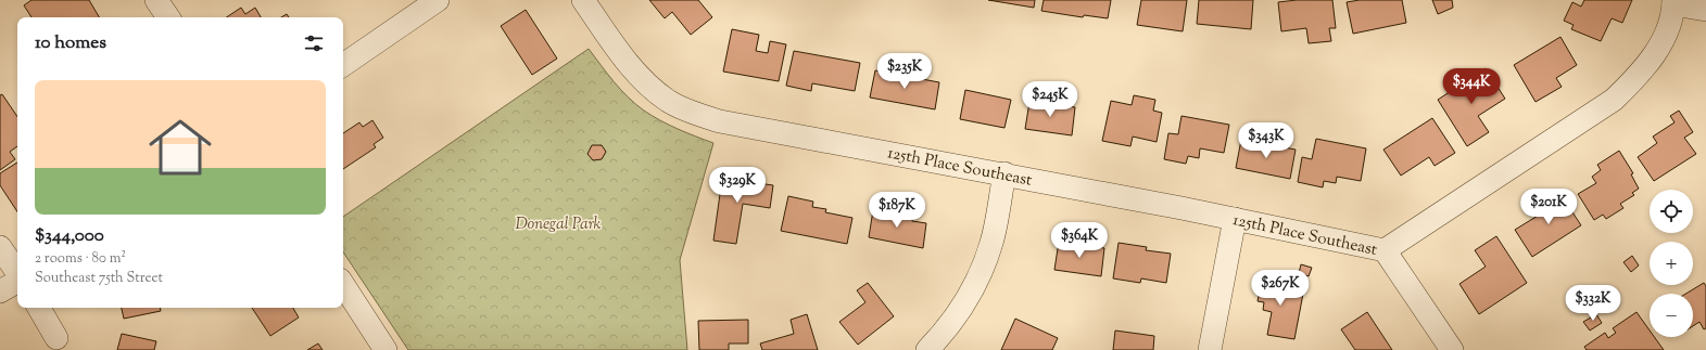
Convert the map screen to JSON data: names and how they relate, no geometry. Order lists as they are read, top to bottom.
{
  "streets": {
    "street": ["125th Place Southeast"]
  },
  "parks": ["Donegal Park"],
  "page": {
    "heading": "10 homes",
    "price": [
      "$235K",
      "$344K",
      "$245K",
      "$343K",
      "$329K",
      "$201K",
      "$187K",
      "$364K",
      "$267K",
      "$332K"
    ],
    "list": [
      {
        "name": "$344,000",
        "note": "2 rooms · 80 m² · Southeast 75th Street"
      }
    ],
    "map_buttons": ["+", "−"]
  }
}
